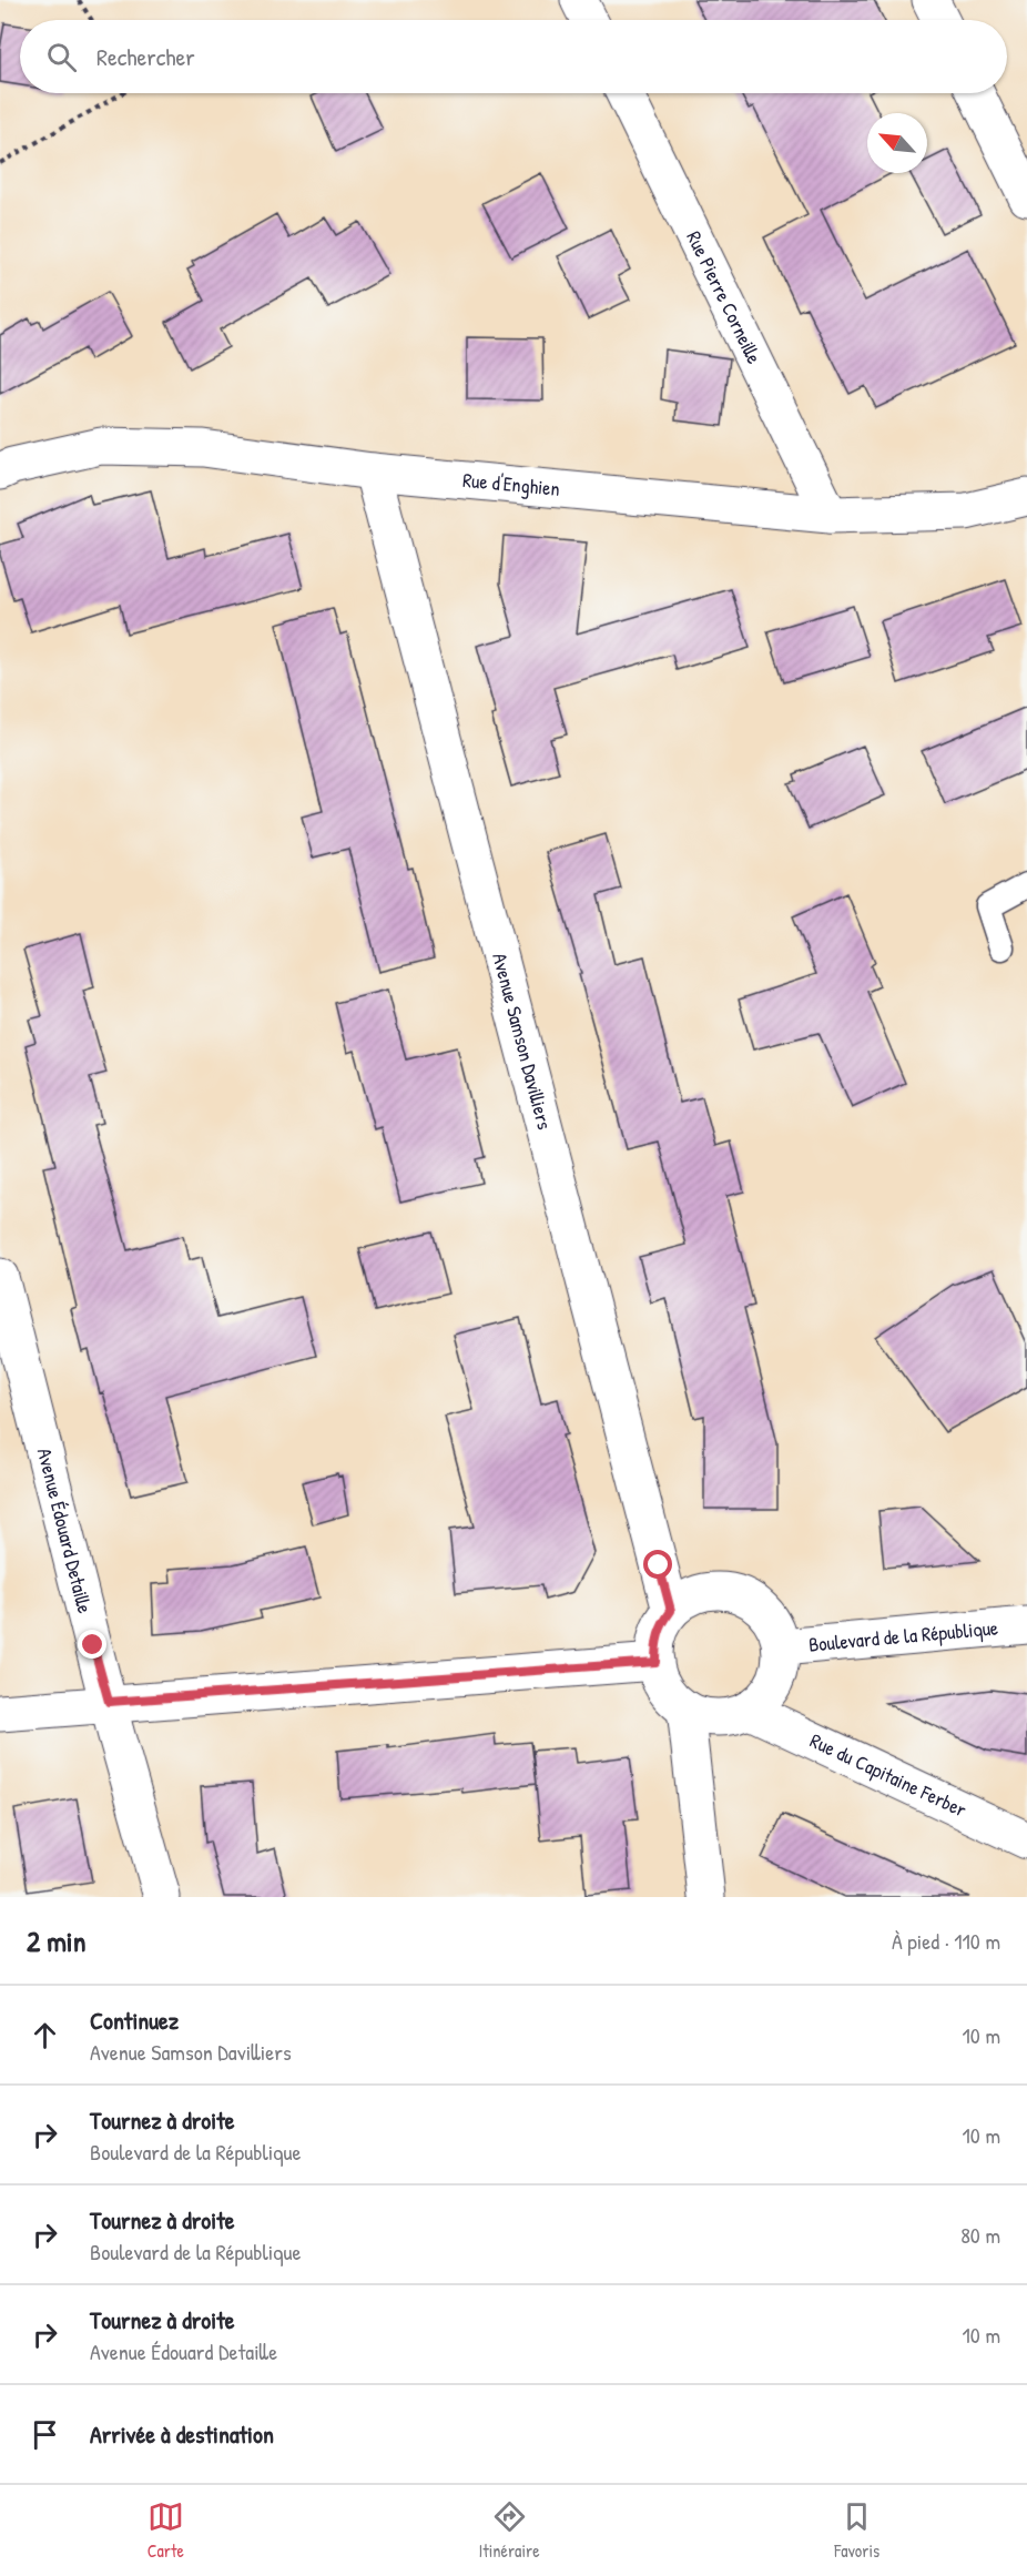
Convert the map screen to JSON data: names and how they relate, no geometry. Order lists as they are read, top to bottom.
{
  "streets": {
    "street": [
      "Rue Pierre Corneille",
      "Rue d'Enghien",
      "Avenue Samson Davilliers",
      "Avenue Édouard Detaille",
      "Boulevard de la République",
      "Rue du Capitaine Ferber"
    ]
  },
  "crossings": [
    ["Rue Pierre Corneille", "Rue d'Enghien"],
    ["Rue d'Enghien", "Avenue Samson Davilliers"],
    ["Avenue Samson Davilliers", "Boulevard de la République"],
    ["Avenue Samson Davilliers", "Rue du Capitaine Ferber"],
    ["Boulevard de la République", "Rue du Capitaine Ferber"]
  ],
  "north": "top left",
  "page": {
    "search": "Rechercher",
    "heading": ["2 min", "À pied · 110 m"],
    "list": [
      ["Continuez", "Avenue Samson Davilliers", "10 m"],
      ["Tournez à droite", "Boulevard de la République", "10 m"],
      ["Tournez à droite", "Boulevard de la République", "80 m"],
      ["Tournez à droite", "Avenue Édouard Detaille", "10 m"],
      "Arrivée à destination"
    ],
    "nav": ["Carte", "Itinéraire", "Favoris"]
  }
}
